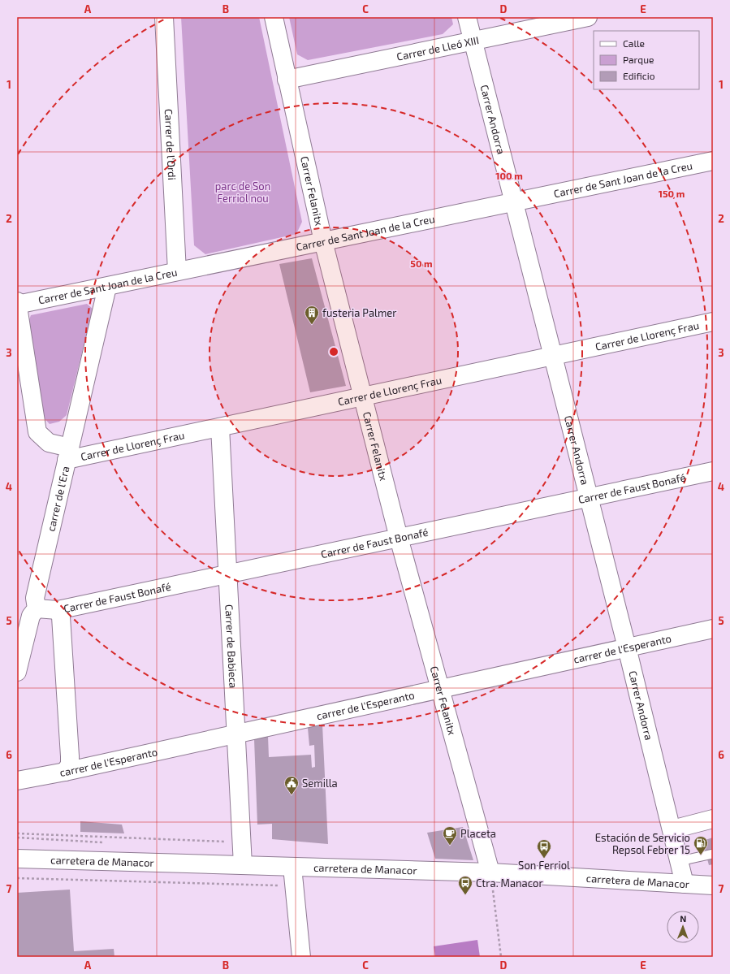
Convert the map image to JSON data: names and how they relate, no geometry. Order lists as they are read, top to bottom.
{
  "streets": {
    "street": [
      "Carrer de Lleó XIII",
      "Carrer Andorra",
      "Carrer de l'Ordi",
      "Carrer de Sant Joan de la Creu",
      "Carrer Felanitx",
      "Carrer de Llorenç Frau",
      "Carrer de Faust Bonafé",
      "carrer de l'Era",
      "Carrer de Babieca",
      "carrer de l'Esperanto",
      "carretera de Manacor"
    ]
  },
  "crossings": [
    ["Carrer de Lleó XIII", "Carrer Andorra"],
    ["Carrer de Lleó XIII", "Carrer Felanitx"],
    ["Carrer Andorra", "Carrer de Sant Joan de la Creu"],
    ["Carrer Andorra", "Carrer de Llorenç Frau"],
    ["Carrer Andorra", "Carrer de Faust Bonafé"],
    ["Carrer Andorra", "carrer de l'Esperanto"],
    ["Carrer Andorra", "carretera de Manacor"],
    ["Carrer de l'Ordi", "Carrer de Sant Joan de la Creu"],
    ["Carrer de Sant Joan de la Creu", "Carrer Felanitx"],
    ["Carrer de Sant Joan de la Creu", "carrer de l'Era"],
    ["Carrer Felanitx", "Carrer de Llorenç Frau"],
    ["Carrer Felanitx", "Carrer de Faust Bonafé"],
    ["Carrer Felanitx", "carrer de l'Esperanto"],
    ["Carrer Felanitx", "carretera de Manacor"],
    ["Carrer de Llorenç Frau", "carrer de l'Era"],
    ["Carrer de Llorenç Frau", "Carrer de Babieca"],
    ["Carrer de Faust Bonafé", "carrer de l'Era"],
    ["Carrer de Faust Bonafé", "Carrer de Babieca"],
    ["Carrer de Babieca", "carrer de l'Esperanto"],
    ["Carrer de Babieca", "carretera de Manacor"]
  ],
  "parks": ["parc de Son Ferriol nou"],
  "places": {
    "building": ["fusteria Palmer"],
    "public building": ["Semilla"],
    "cafe": ["Placeta"],
    "fuel station": ["Estación de Servicio Repsol Febrer 15"],
    "bus stop": ["Son Ferriol", "Ctra. Manacor"]
  },
  "legend": ["Calle", "Parque", "Edificio"],
  "north": "top",
  "grid": {
    "columns": [
      "A",
      "B",
      "C",
      "D",
      "E"
    ],
    "rows": [
      "1",
      "2",
      "3",
      "4",
      "5",
      "6",
      "7"
    ]
  },
  "rings": ["100 m", "150 m", "50 m"]
}
